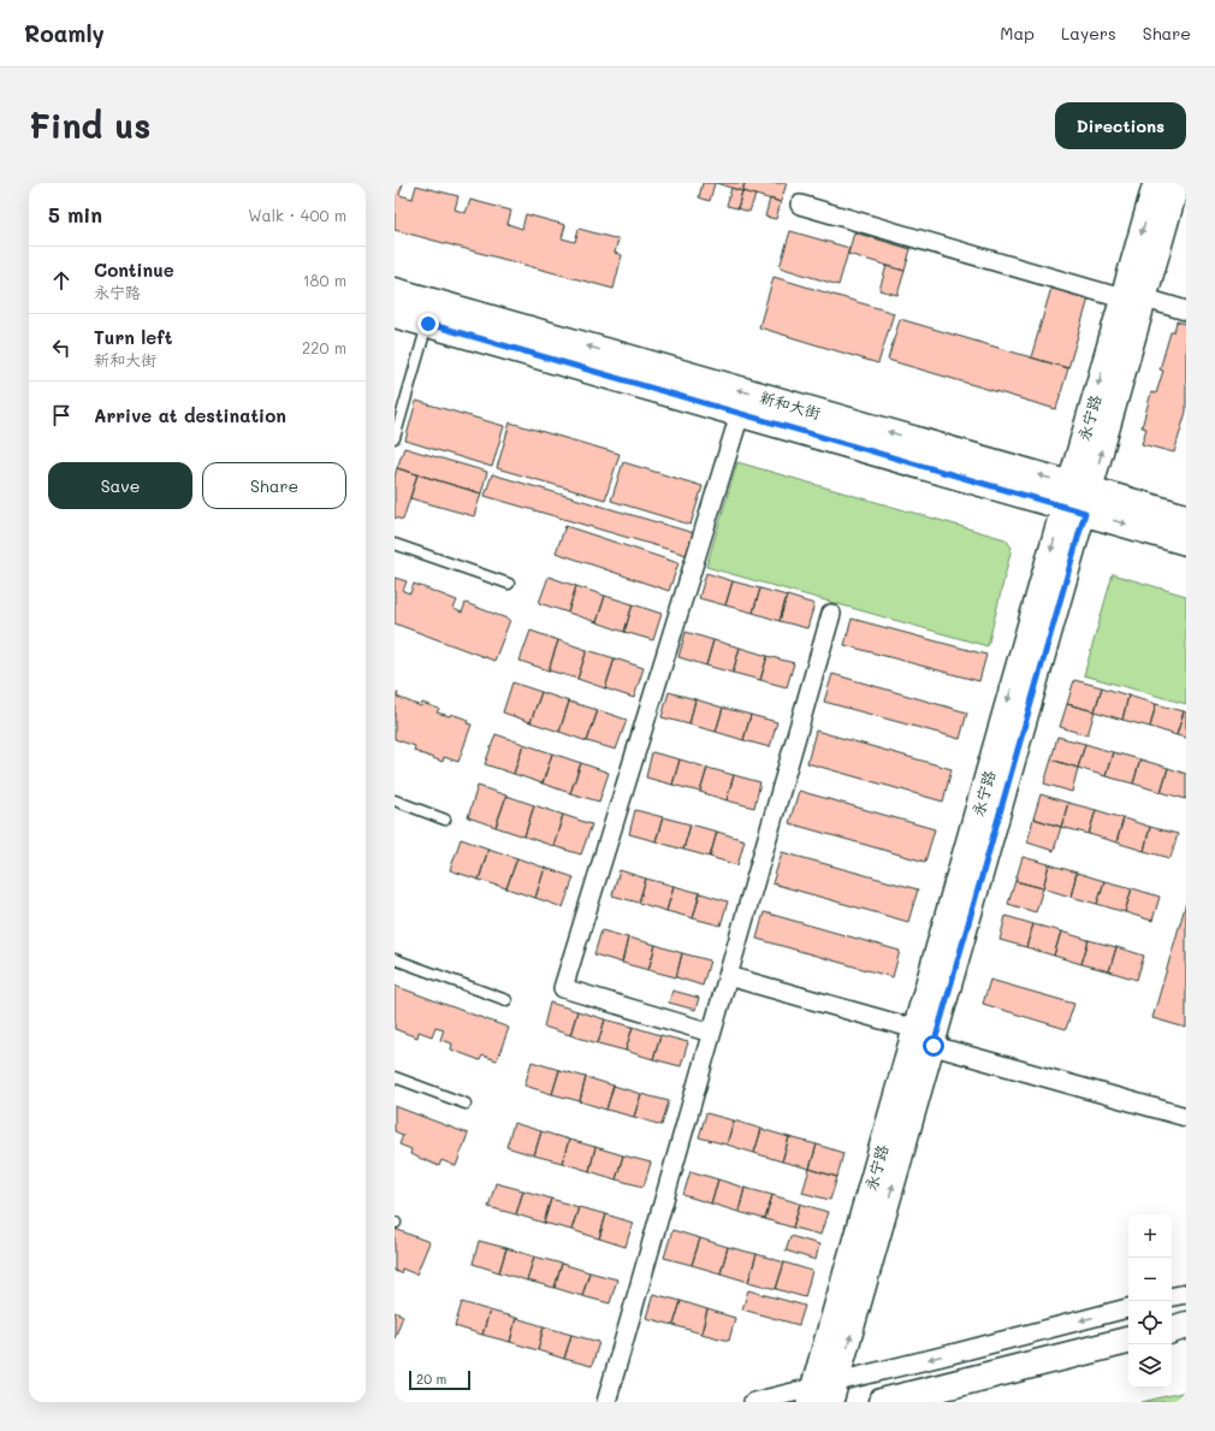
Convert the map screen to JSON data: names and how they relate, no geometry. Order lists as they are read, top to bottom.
{
  "streets": {
    "main road": ["新和大街"],
    "street": ["永宁路"]
  },
  "crossings": [
    ["新和大街", "永宁路"]
  ],
  "scale_bar": "20 m",
  "page": {
    "header": "Roamly",
    "nav": ["Map", "Layers", "Share"],
    "buttons": [
      "Directions",
      ["Save", "Share"]
    ],
    "title": "Find us",
    "heading": ["5 min", "Walk · 400 m"],
    "list": [
      ["Continue", "永宁路", "180 m"],
      ["Turn left", "新和大街", "220 m"],
      "Arrive at destination"
    ],
    "map_buttons": ["+", "−"],
    "scale": "20 m"
  }
}
